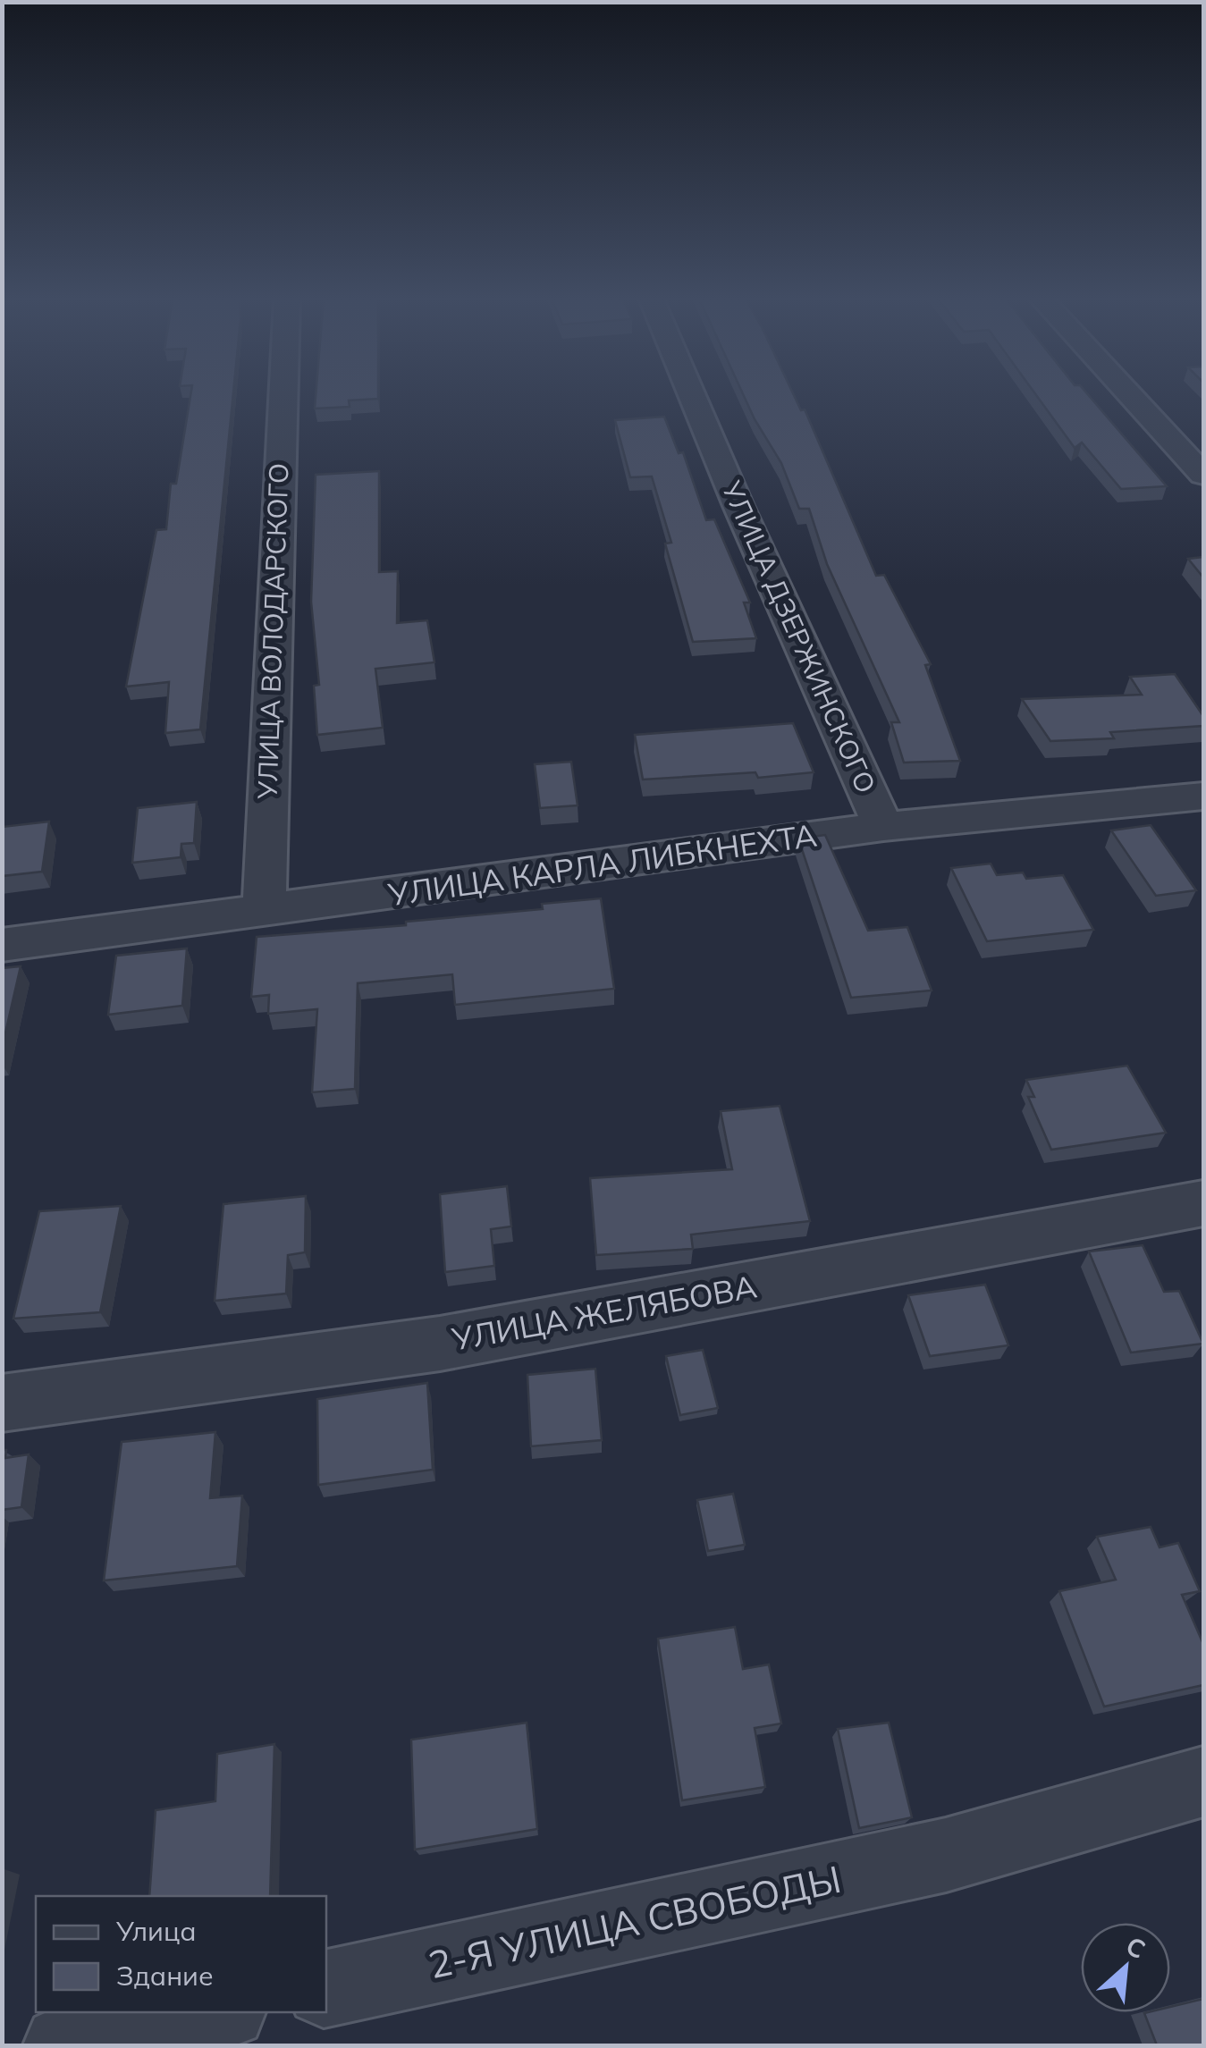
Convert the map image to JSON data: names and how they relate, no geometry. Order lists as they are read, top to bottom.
{
  "streets": {
    "street": [
      "УЛИЦА ВОЛОДАРСКОГО",
      "УЛИЦА ДЗЕРЖИНСКОГО",
      "УЛИЦА КАРЛА ЛИБКНЕХТА",
      "УЛИЦА ЖЕЛЯБОВА",
      "2-Я УЛИЦА СВОБОДЫ"
    ]
  },
  "crossings": [
    ["УЛИЦА ВОЛОДАРСКОГО", "УЛИЦА КАРЛА ЛИБКНЕХТА"],
    ["УЛИЦА ДЗЕРЖИНСКОГО", "УЛИЦА КАРЛА ЛИБКНЕХТА"]
  ],
  "legend": ["Улица", "Здание"],
  "north": "top right"
}
